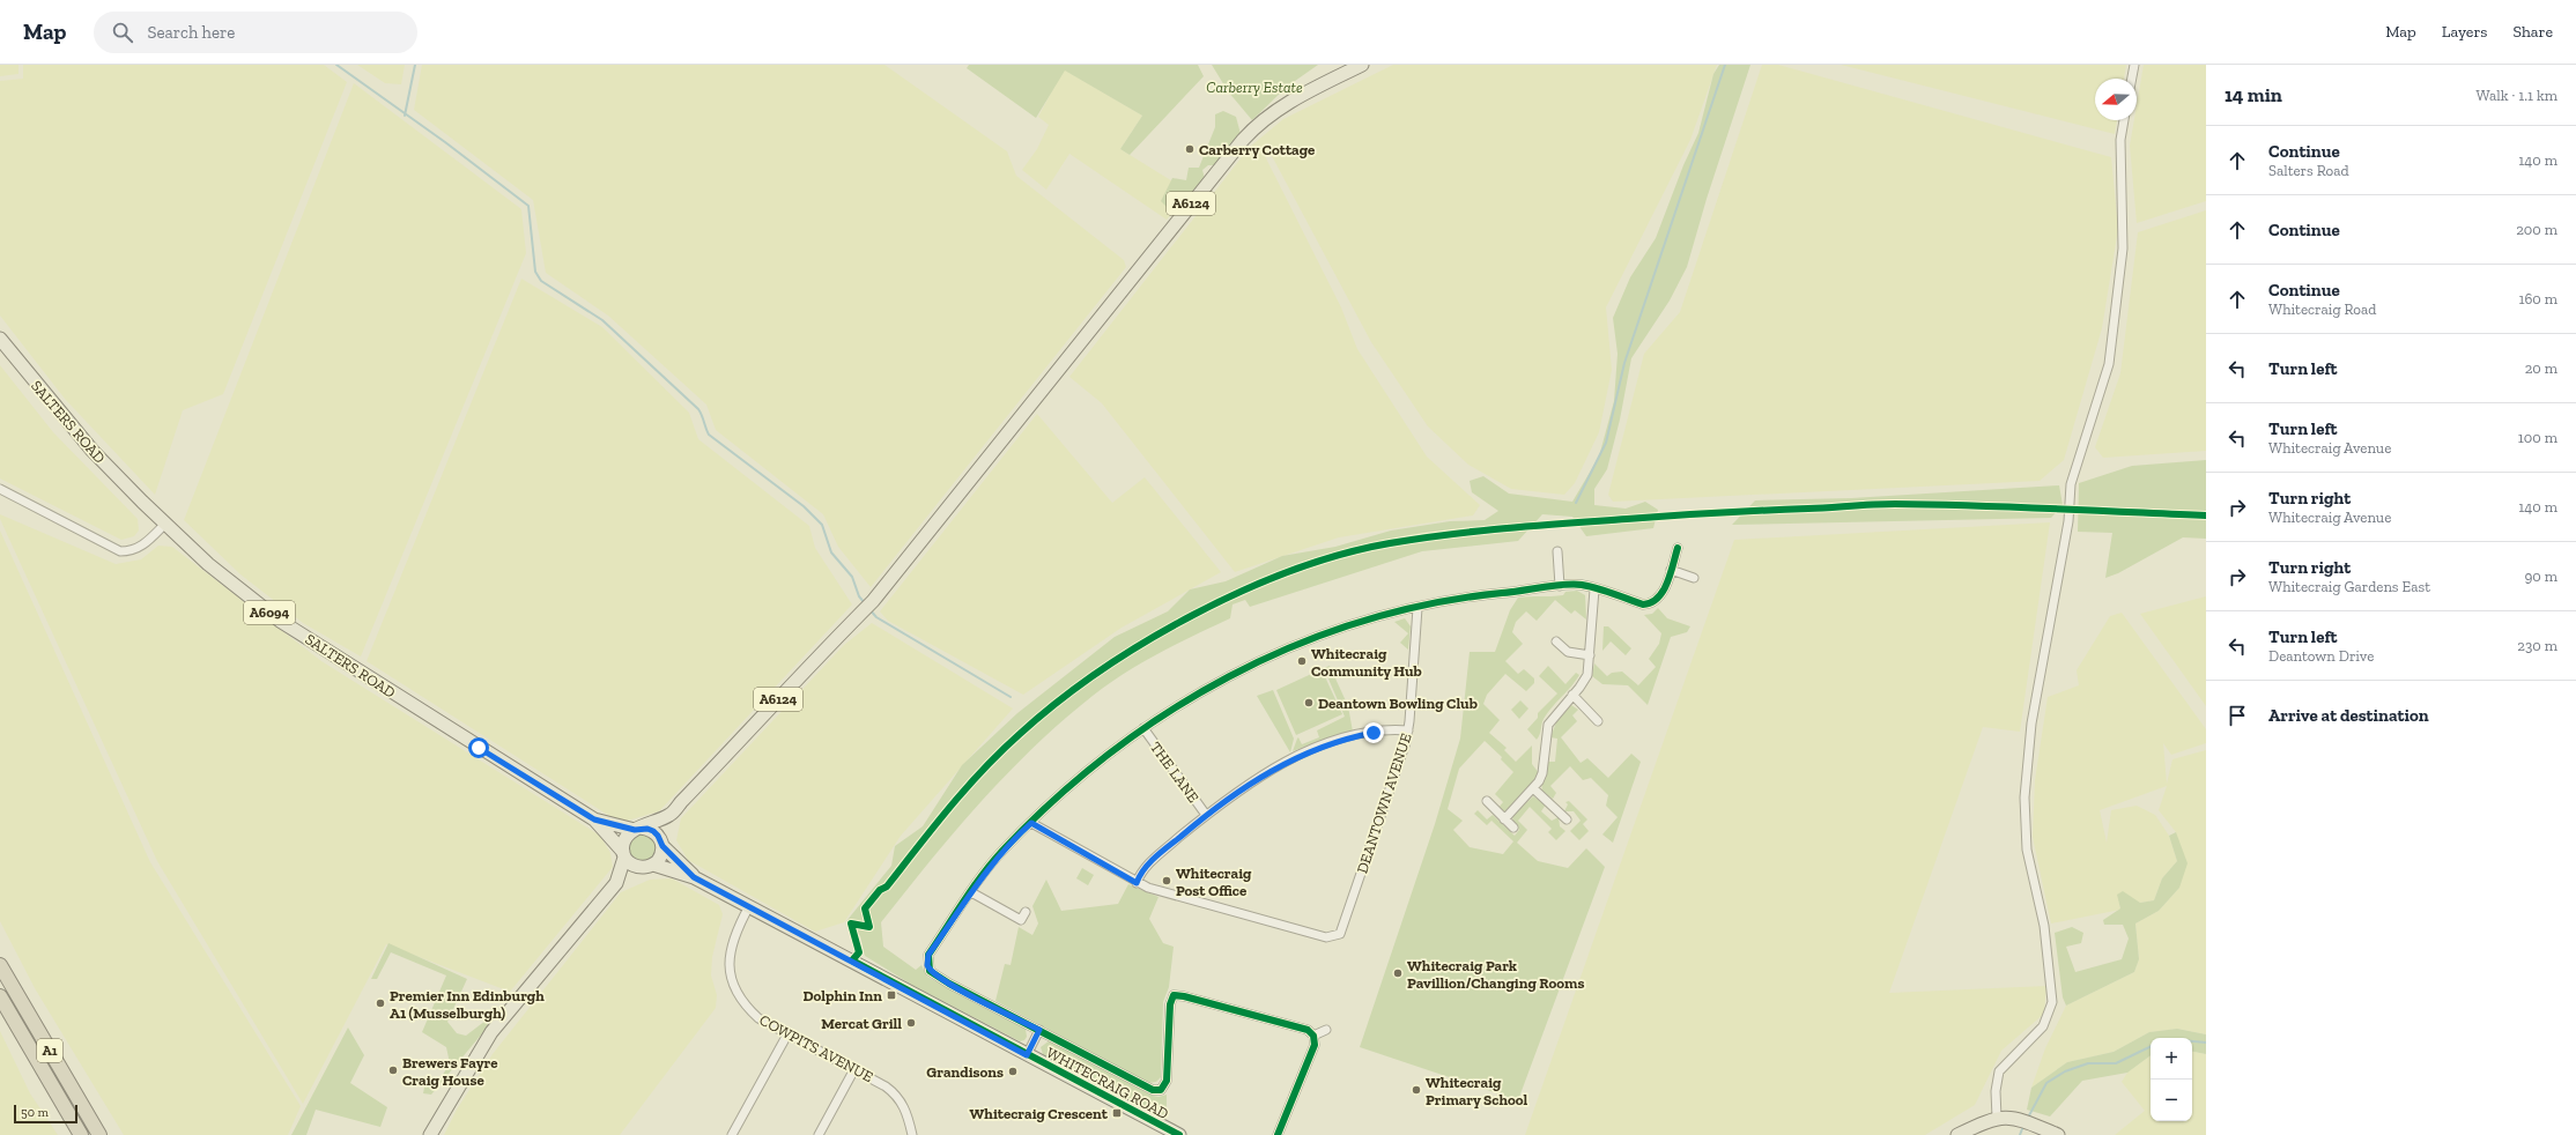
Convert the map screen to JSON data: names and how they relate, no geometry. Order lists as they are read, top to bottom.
{
  "streets": {
    "highway": ["A1"],
    "main road": [
      "A6124",
      "SALTERS ROAD",
      "A6094",
      "WHITECRAIG ROAD"
    ],
    "street": ["THE LANE", "DEANTOWN AVENUE", "COWPITS AVENUE"]
  },
  "crossings": [
    ["A6124", "SALTERS ROAD"],
    ["COWPITS AVENUE", "WHITECRAIG ROAD"]
  ],
  "parks": ["Carberry Estate"],
  "places": {
    "other": [
      "Carberry Cottage",
      "Whitecraig Community Hub",
      "Deantown Bowling Club",
      "Whitecraig Post Office",
      "Whitecraig Park Pavillion/Changing Rooms",
      "Premier Inn Edinburgh A1 (Musselburgh)",
      "Mercat Grill",
      "Brewers Fayre Craig House",
      "Grandisons",
      "Whitecraig Primary School"
    ],
    "transit": ["Dolphin Inn", "Whitecraig Crescent"]
  },
  "scale_bar": "50 m",
  "north": "left",
  "page": {
    "header": "Map",
    "search": "Search here",
    "nav": ["Map", "Layers", "Share"],
    "heading": ["14 min", "Walk · 1.1 km"],
    "list": [
      ["Continue", "Salters Road", "140 m"],
      ["Continue", "200 m"],
      ["Continue", "Whitecraig Road", "160 m"],
      ["Turn left", "20 m"],
      ["Turn left", "Whitecraig Avenue", "100 m"],
      ["Turn right", "Whitecraig Avenue", "140 m"],
      ["Turn right", "Whitecraig Gardens East", "90 m"],
      ["Turn left", "Deantown Drive", "230 m"],
      "Arrive at destination"
    ],
    "map_buttons": ["+", "−"],
    "scale": "50 m"
  }
}
